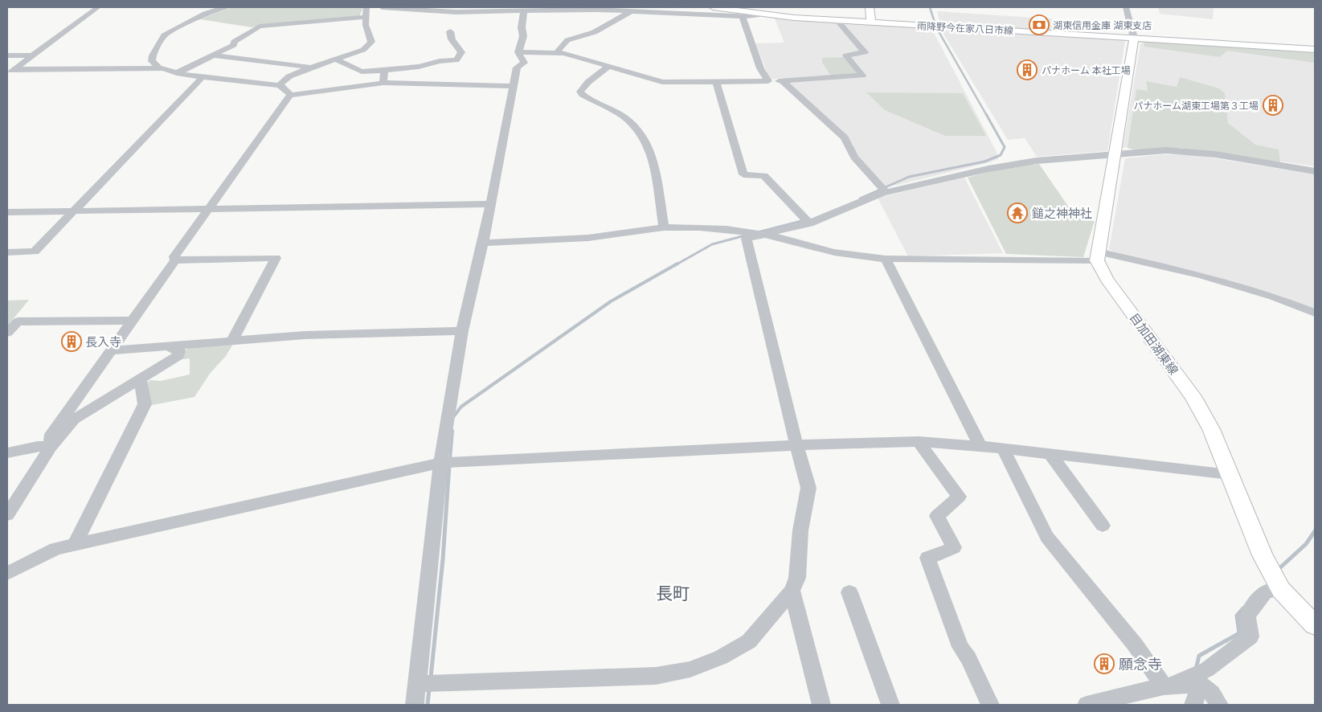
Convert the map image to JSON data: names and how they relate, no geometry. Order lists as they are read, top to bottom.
{
  "streets": {
    "main road": ["雨降野今在家八日市線", "目加田湖東線"]
  },
  "districts": ["長町"],
  "places": {
    "bank": ["湖東信用金庫 湖東支店"],
    "building": [
      "パナホーム 本社工場",
      "パナホーム湖東工場第３工場",
      "長入寺",
      "願念寺"
    ],
    "temple": ["鎚之神神社"]
  }
}
